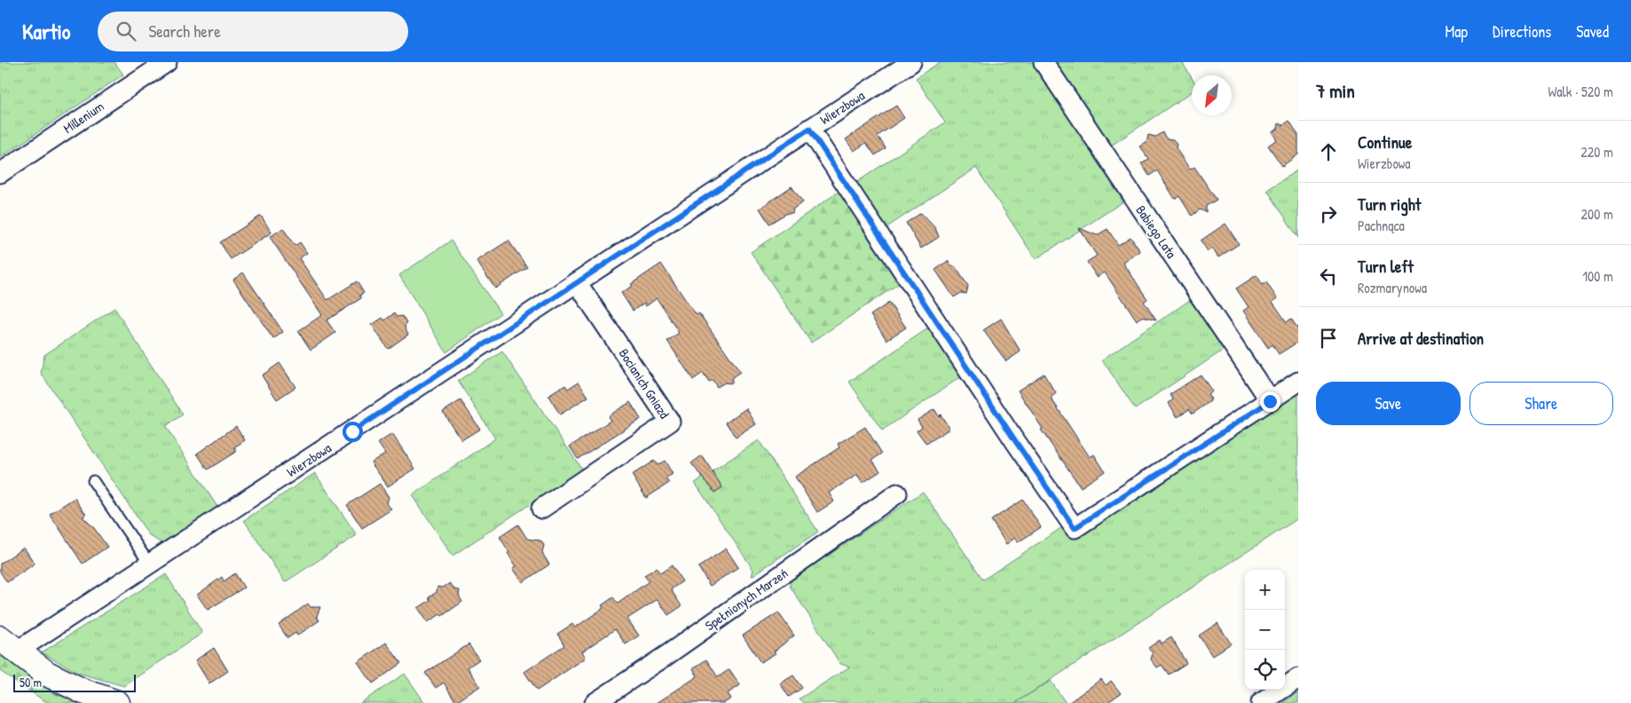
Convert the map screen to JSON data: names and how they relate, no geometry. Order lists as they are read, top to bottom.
{
  "streets": {
    "street": [
      "Wierzbowa",
      "Millenium",
      "Babiego Lata",
      "Bocianich Gniazd",
      "Spełnionych Marzeń"
    ]
  },
  "crossings": [
    ["Wierzbowa", "Bocianich Gniazd"]
  ],
  "scale_bar": "50 m",
  "north": "bottom left",
  "page": {
    "header": "Kartio",
    "search": "Search here",
    "nav": ["Map", "Directions", "Saved"],
    "heading": ["7 min", "Walk · 520 m"],
    "list": [
      ["Continue", "Wierzbowa", "220 m"],
      ["Turn right", "Pachnąca", "200 m"],
      ["Turn left", "Rozmarynowa", "100 m"],
      "Arrive at destination"
    ],
    "buttons": ["Save", "Share"],
    "map_buttons": ["+", "−"],
    "scale": "50 m"
  }
}
